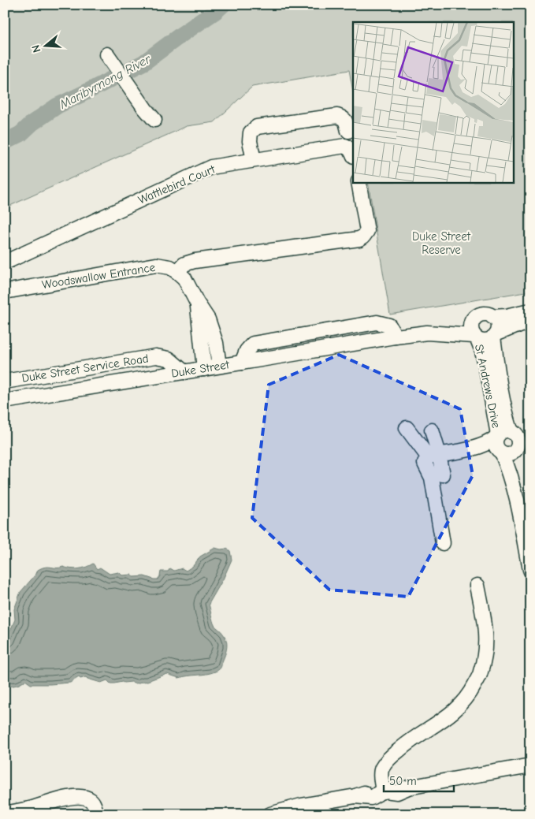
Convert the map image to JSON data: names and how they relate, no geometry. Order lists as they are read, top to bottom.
{
  "streets": {
    "street": [
      "Wattlebird Court",
      "Woodswallow Entrance",
      "Duke Street Service Road",
      "Duke Street",
      "St Andrews Drive"
    ]
  },
  "crossings": [
    ["Duke Street Service Road", "Duke Street"],
    ["Duke Street", "St Andrews Drive"]
  ],
  "water": ["Maribyrnong River"],
  "parks": ["Duke Street Reserve"],
  "scale_bar": "50 m",
  "north": "left"
}
